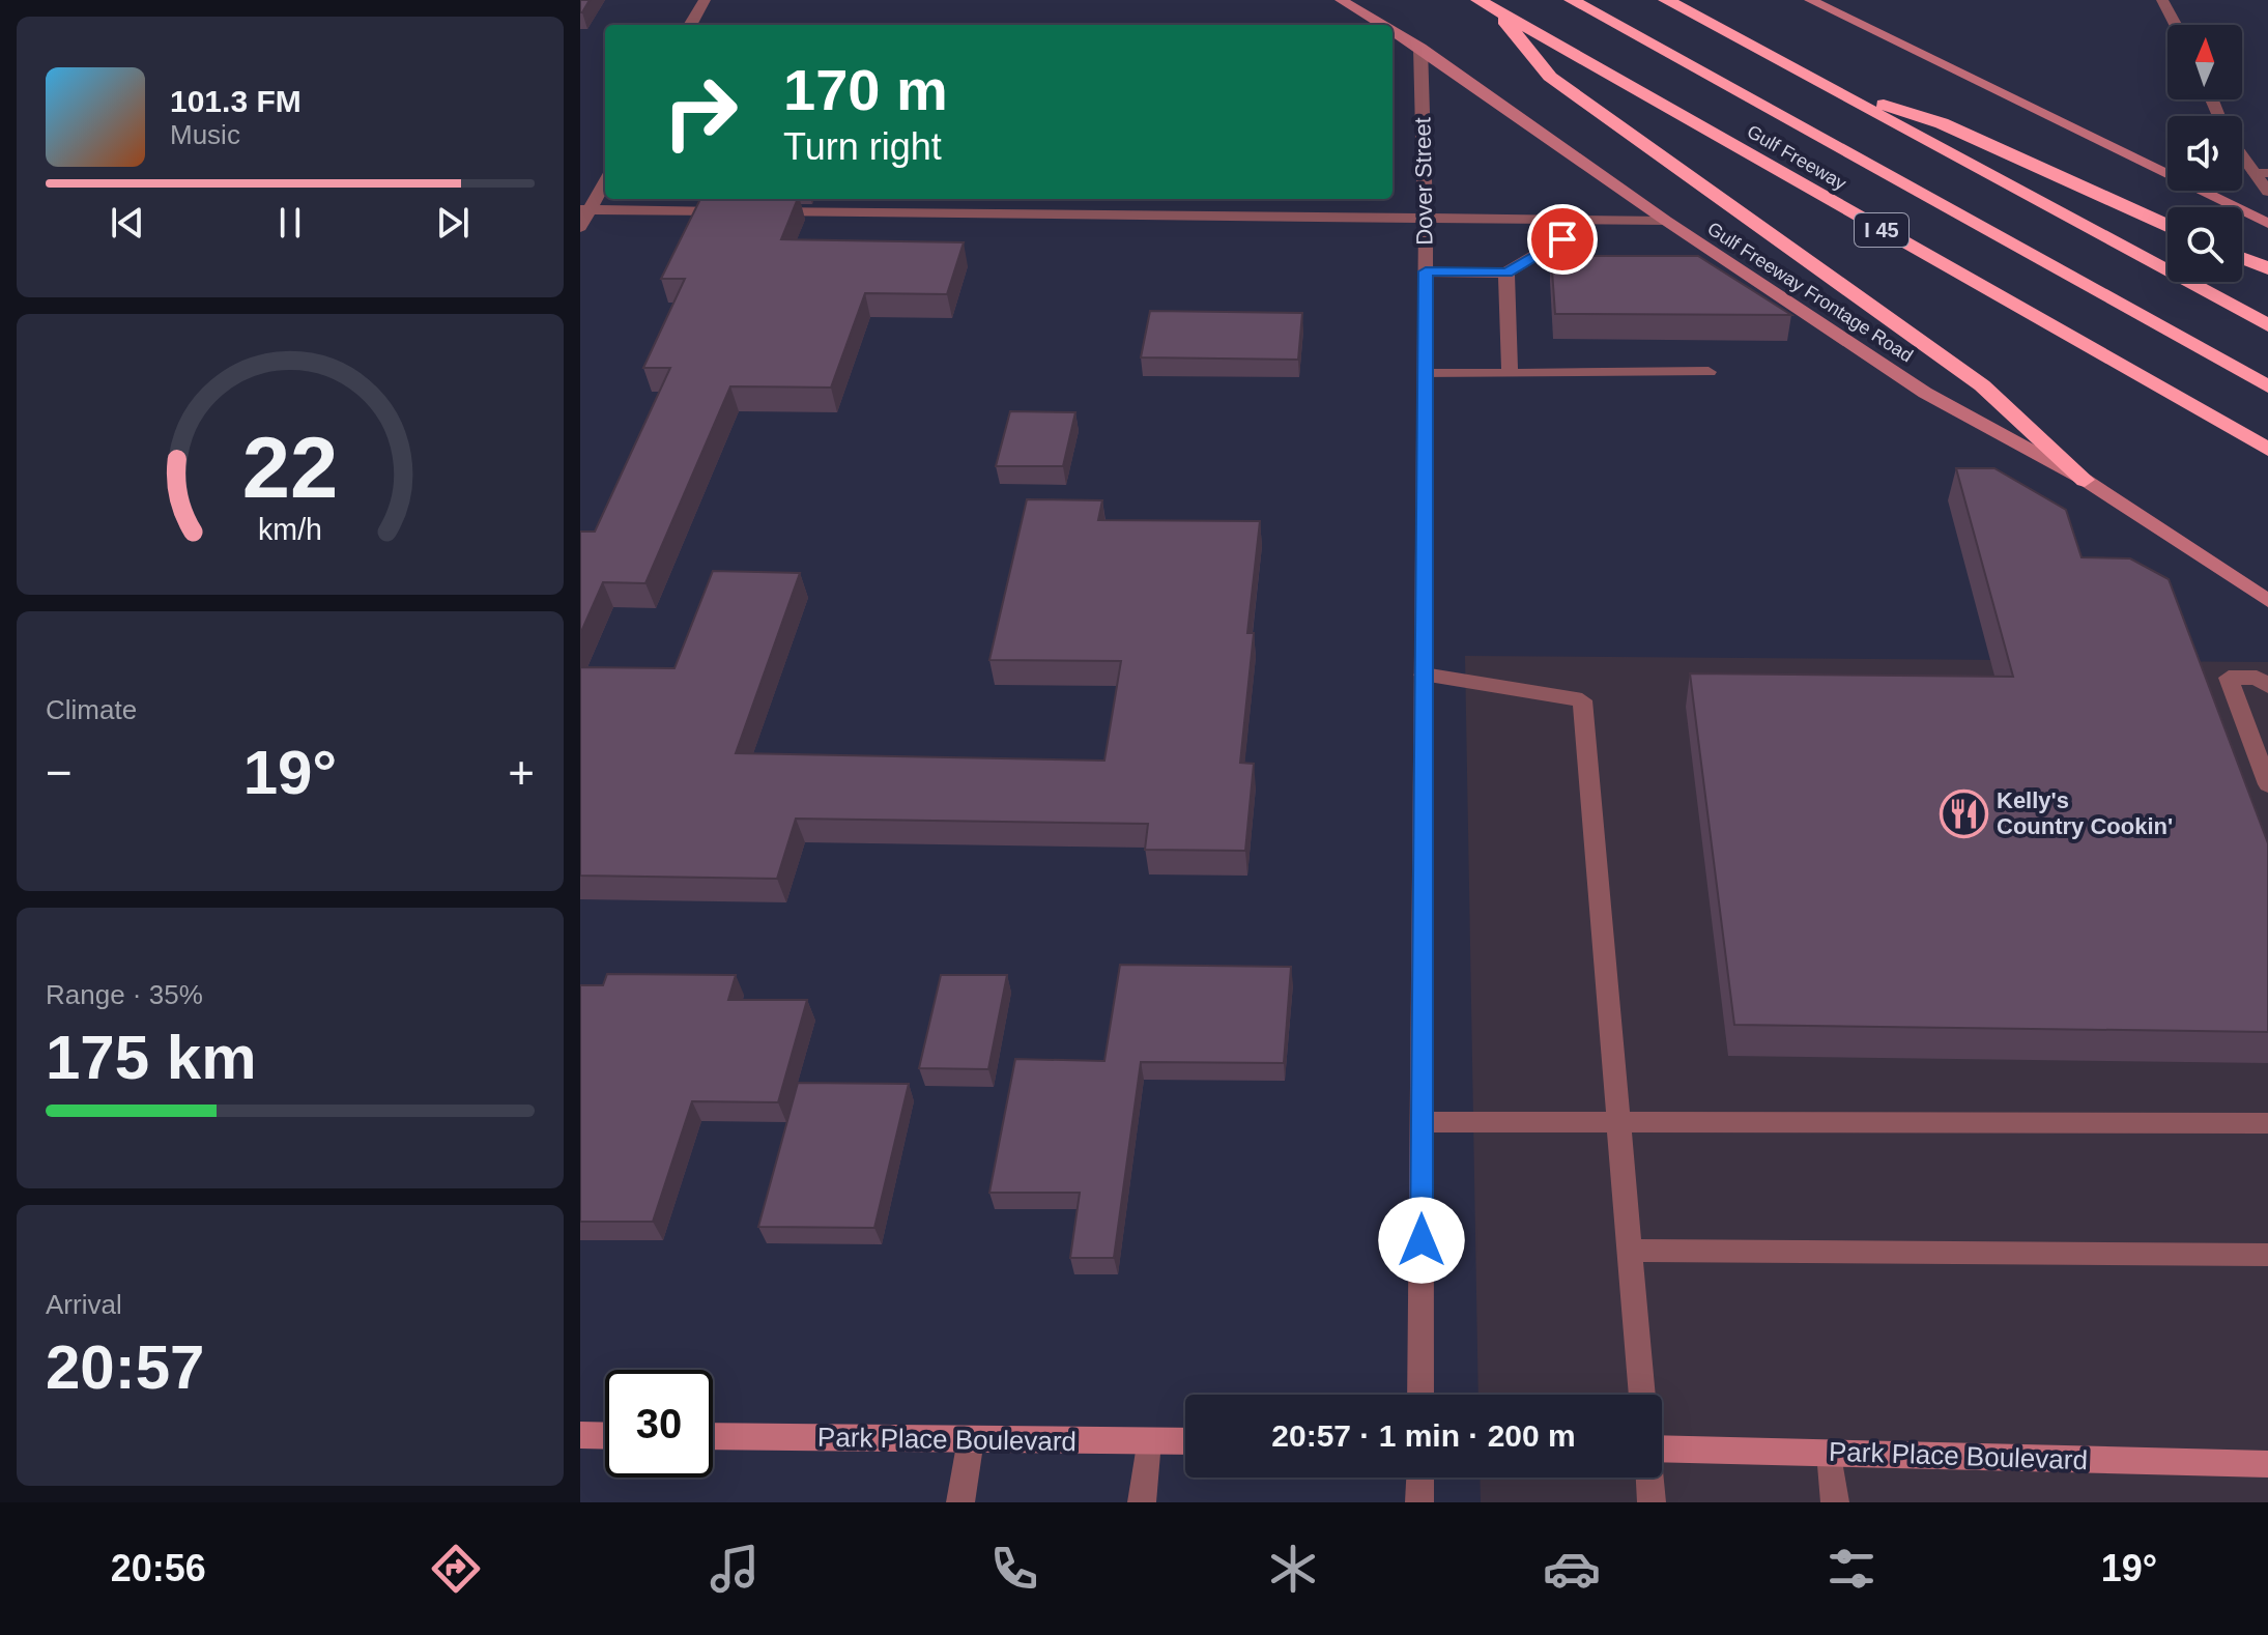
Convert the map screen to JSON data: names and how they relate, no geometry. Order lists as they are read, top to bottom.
{
  "streets": {
    "highway": ["Gulf Freeway", "I 45"],
    "main road": ["Gulf Freeway Frontage Road", "Park Place Boulevard"],
    "street": ["Dover Street"]
  },
  "crossings": [
    ["Dover Street", "Gulf Freeway Frontage Road"]
  ],
  "places": {
    "restaurant": ["Kelly's Country Cookin'"]
  },
  "north": "top",
  "page": {
    "turn": ["170 m", "Turn right"],
    "song": ["101.3 FM", "Music"],
    "tile": [
      "Climate",
      ["Range · 35%", "175 km"],
      ["Arrival", "20:57"]
    ],
    "heat": ["−", "19°", "+"],
    "limit": "30",
    "trip": "20:57 · 1 min · 200 m",
    "tabs": ["20:56", "19°"],
    "gauge": ["22", "km/h"]
  }
}
